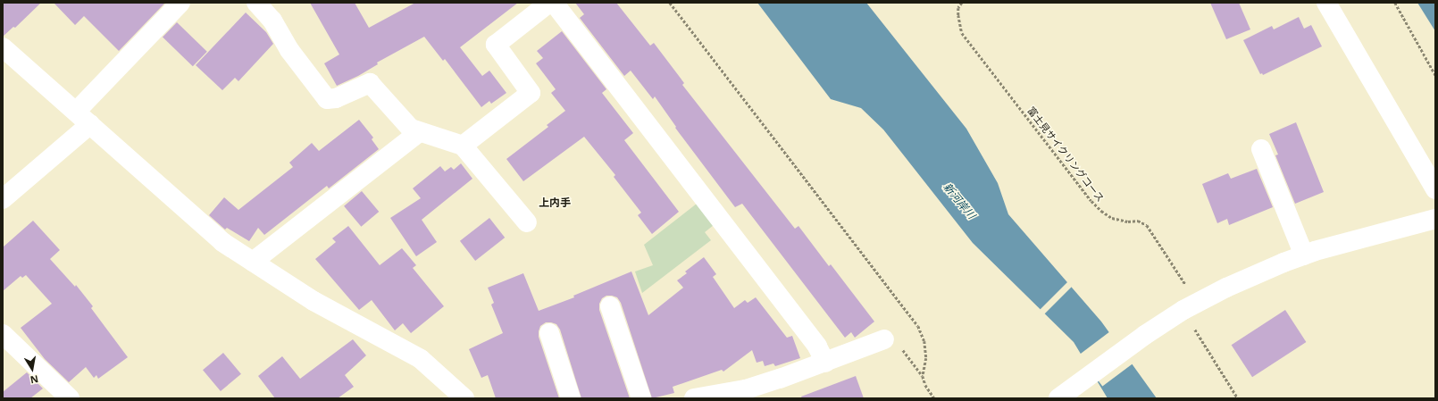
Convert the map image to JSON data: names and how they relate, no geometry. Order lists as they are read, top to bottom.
{
  "streets": {
    "path": ["富士見サイクリングコース"]
  },
  "districts": ["上内手"],
  "water": ["新河岸川"],
  "north": "bottom"
}
